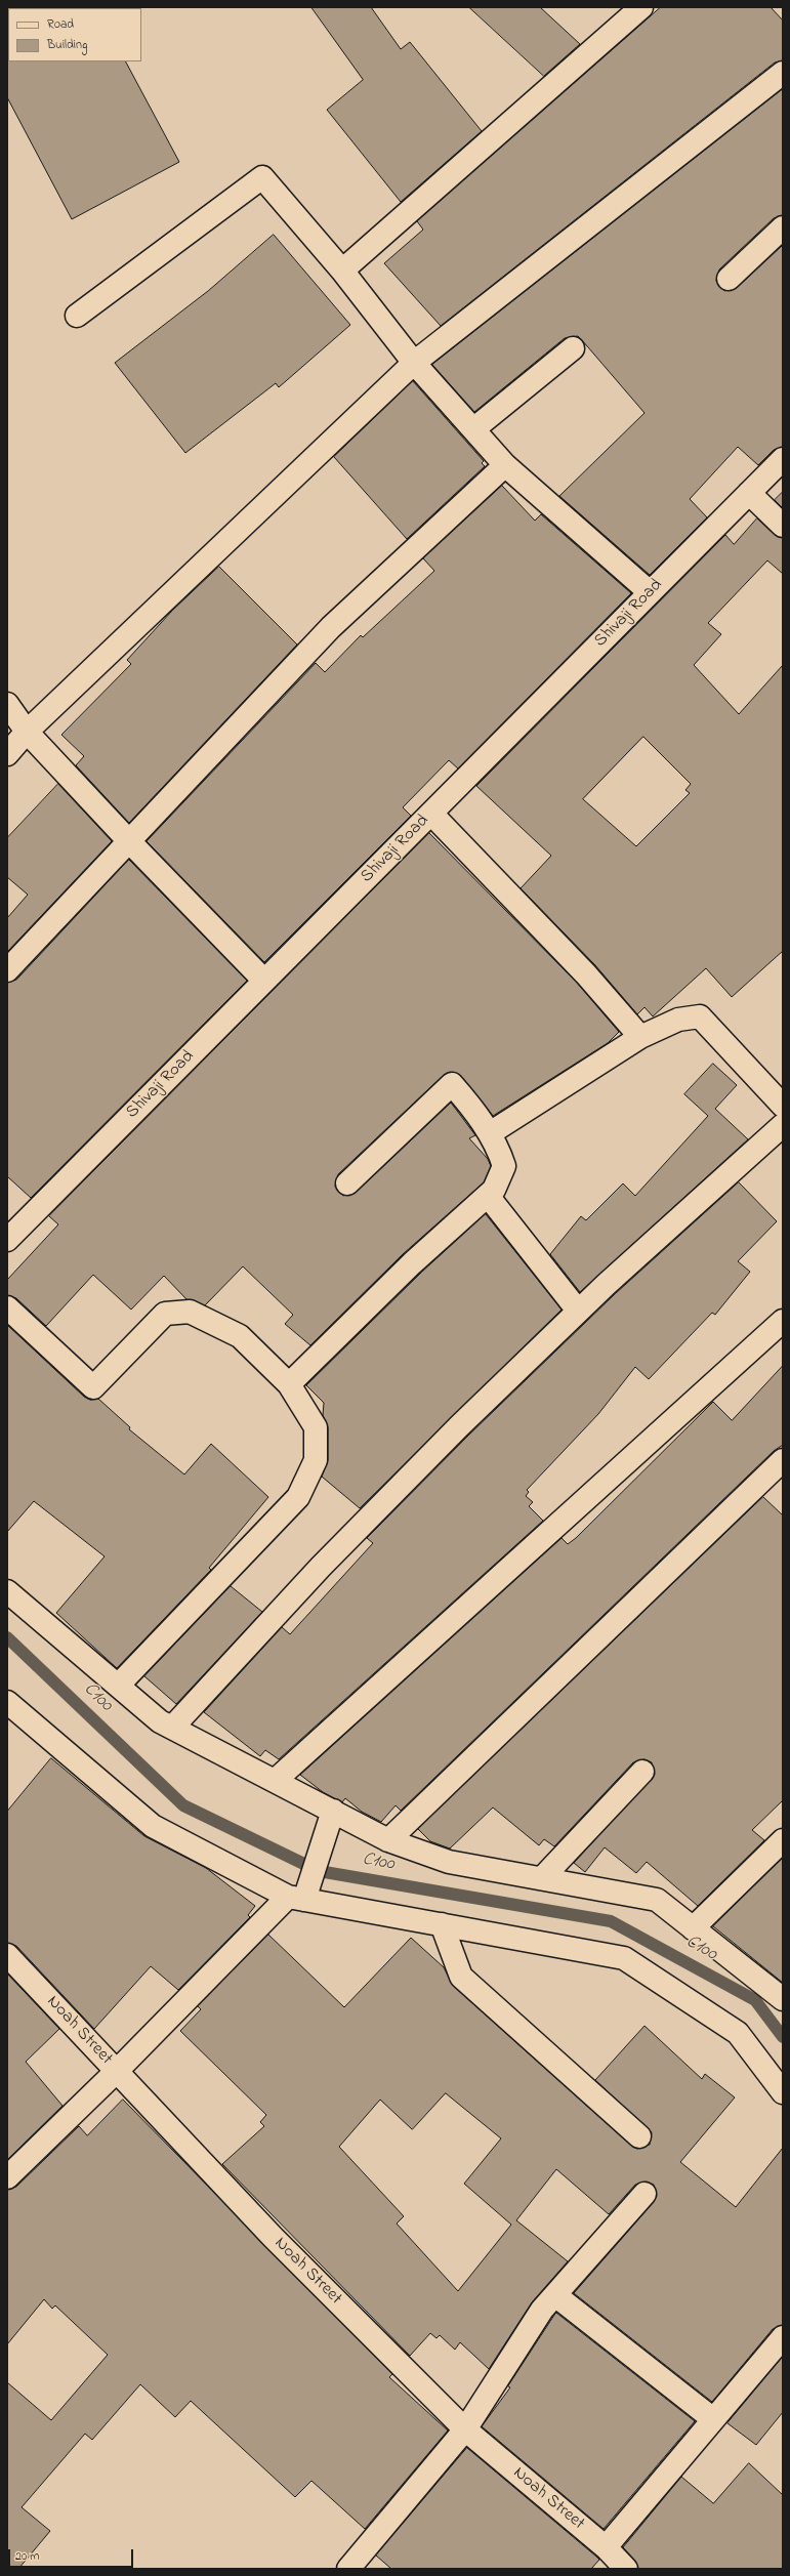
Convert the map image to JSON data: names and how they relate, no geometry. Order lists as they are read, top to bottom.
{
  "streets": {
    "street": ["Shivaji Road", "Noah Street"]
  },
  "water": ["C100"],
  "legend": ["Road", "Building"],
  "scale_bar": "20 m"
}
